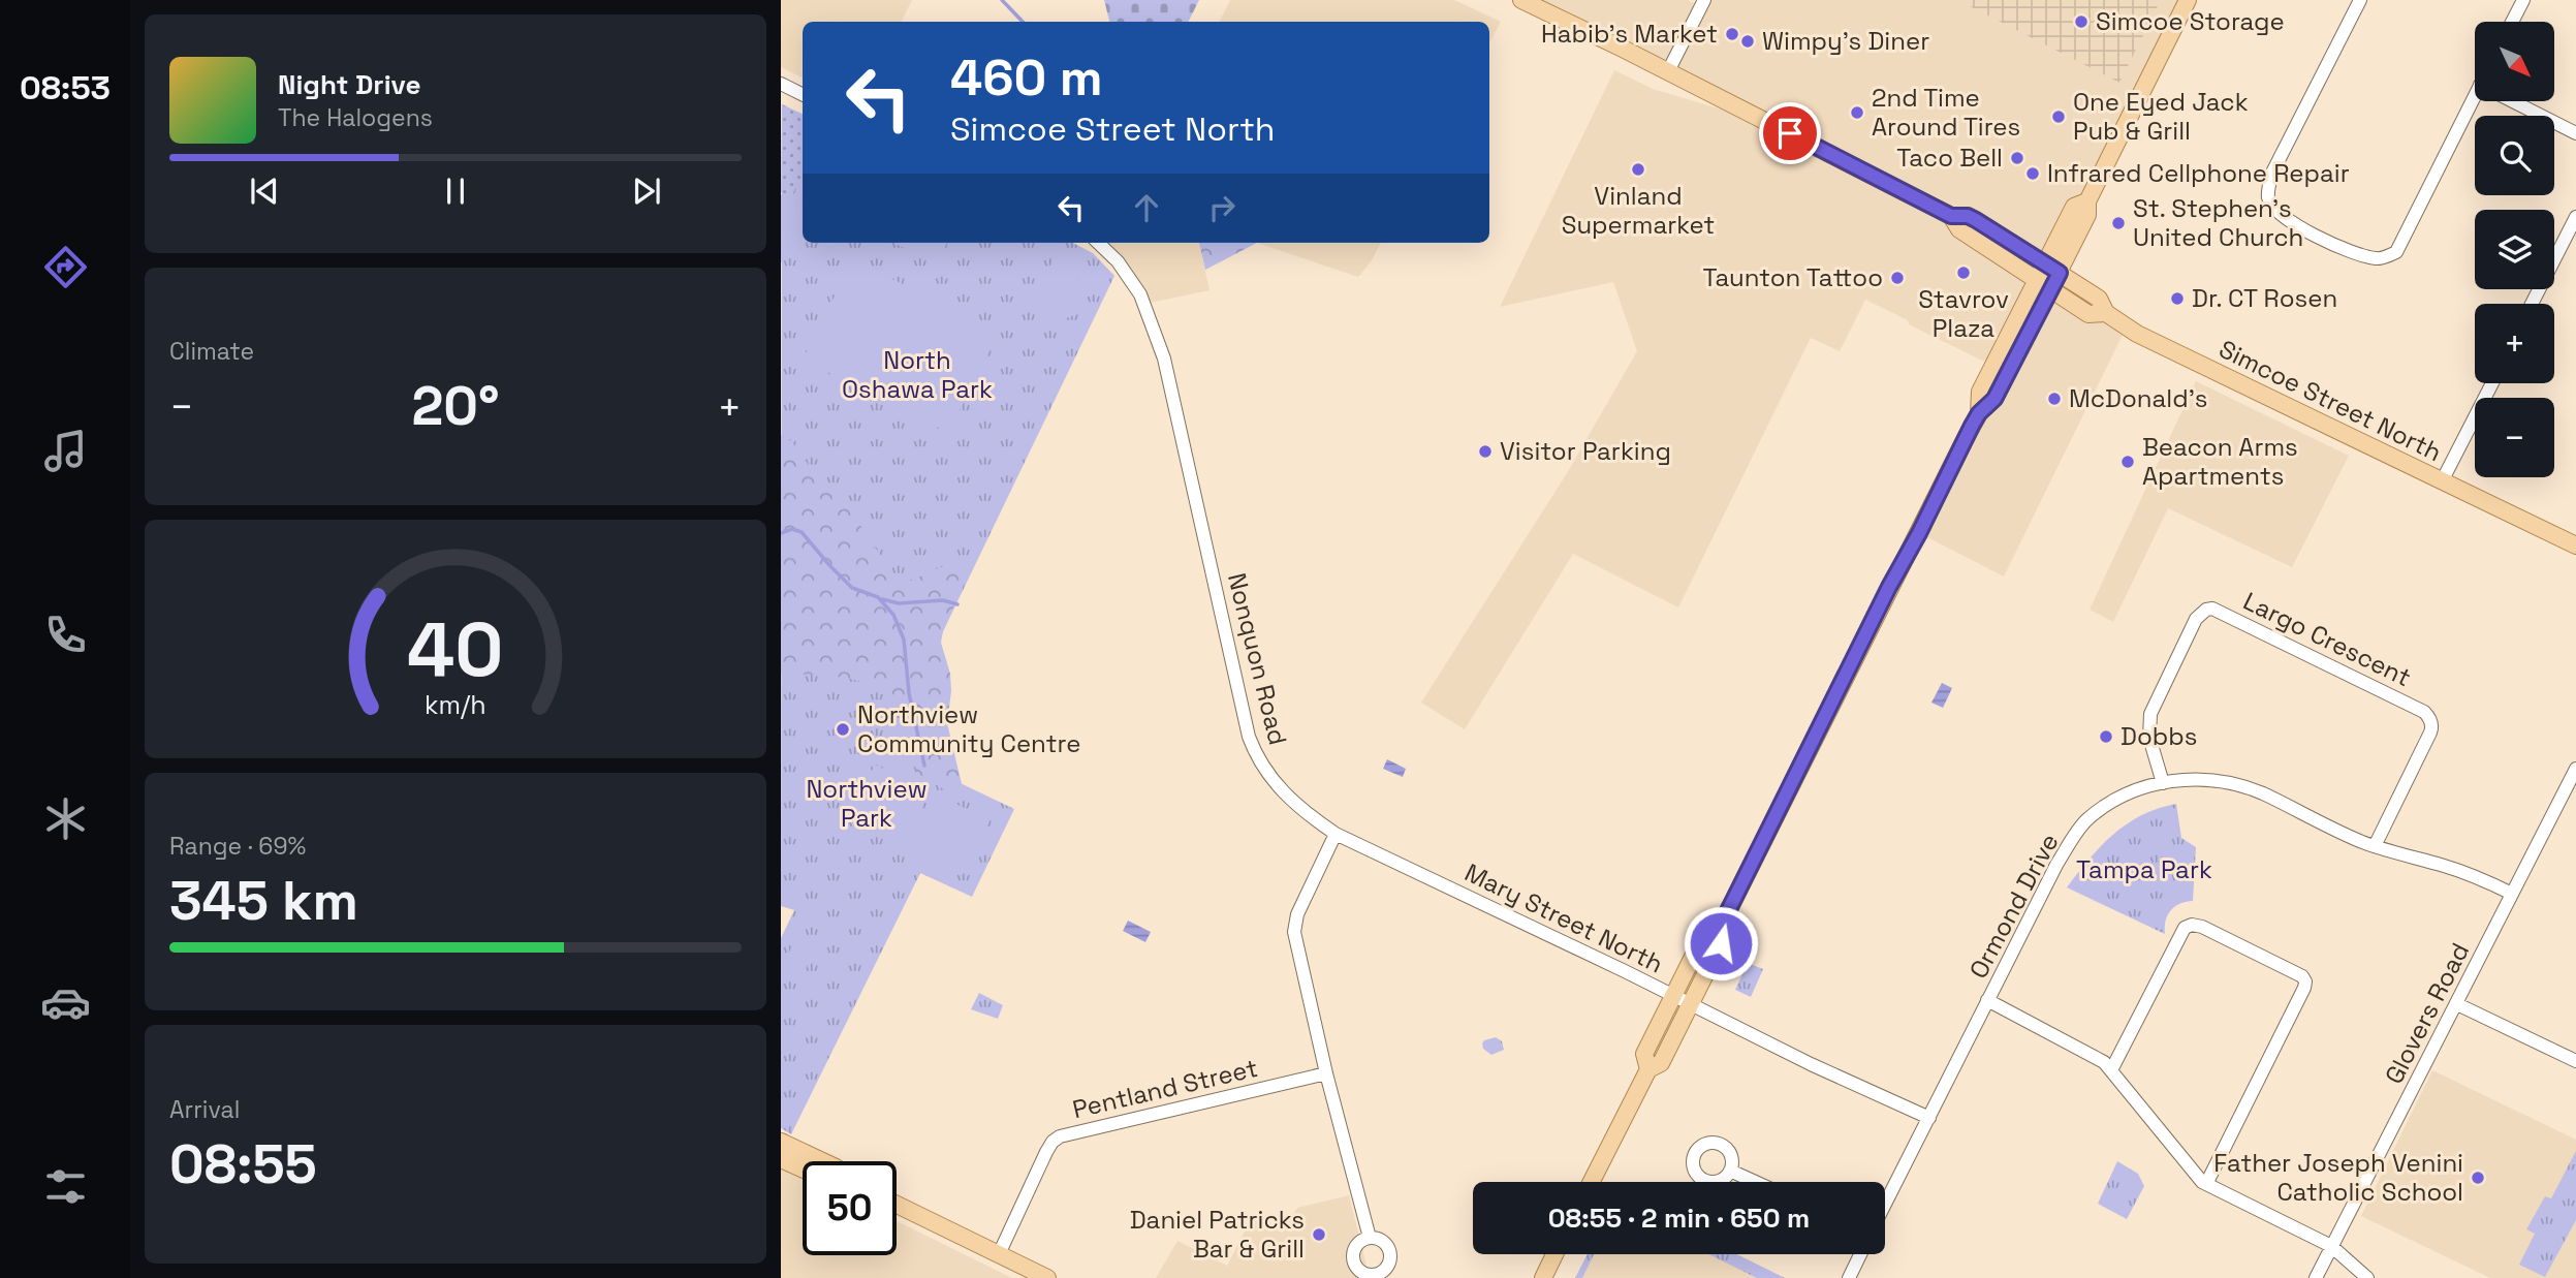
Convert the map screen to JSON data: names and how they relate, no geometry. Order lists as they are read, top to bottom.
{
  "streets": {
    "main road": ["Simcoe Street North"],
    "street": [
      "Largo Crescent",
      "Nonquon Road",
      "Ormond Drive",
      "Mary Street North",
      "Glovers Road",
      "Pentland Street"
    ]
  },
  "crossings": [
    ["Largo Crescent", "Ormond Drive"],
    ["Nonquon Road", "Mary Street North"],
    ["Ormond Drive", "Mary Street North"],
    ["Ormond Drive", "Glovers Road"]
  ],
  "parks": ["North Oshawa Park", "Northview Park", "Tampa Park"],
  "places": [
    "Simcoe Storage",
    "Habib’s Market",
    "Wimpy's Diner",
    "2nd Time Around Tires",
    "One Eyed Jack Pub & Grill",
    "Taco Bell",
    "Vinland Supermarket",
    "Infrared Cellphone Repair",
    "St. Stephen's United Church",
    "Stavrov Plaza",
    "Taunton Tattoo",
    "Dr. CT Rosen",
    "McDonald's",
    "Visitor Parking",
    "Beacon Arms Apartments",
    "Northview Community Centre",
    "Dobbs",
    "Father Joseph Venini Catholic School",
    "Daniel Patricks Bar & Grill"
  ],
  "north": "bottom right",
  "page": {
    "tabs": "08:53",
    "map_buttons": ["+", "−"],
    "turn": ["460 m", "Simcoe Street North"],
    "song": ["Night Drive", "The Halogens"],
    "tile": [
      "Climate",
      ["Range · 69%", "345 km"],
      ["Arrival", "08:55"]
    ],
    "heat": ["−", "20°", "+"],
    "limit": "50",
    "trip": "08:55 · 2 min · 650 m",
    "gauge": ["40", "km/h"]
  }
}
